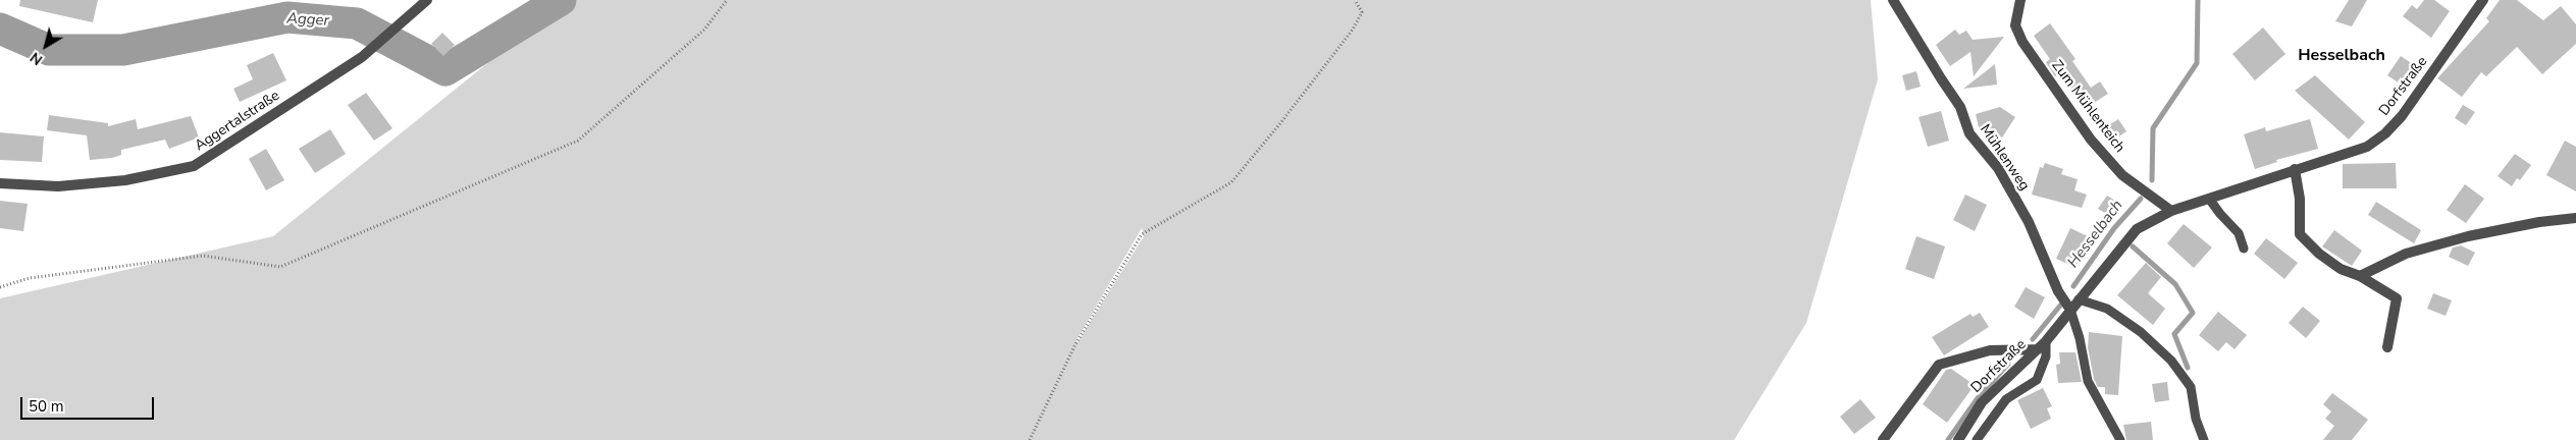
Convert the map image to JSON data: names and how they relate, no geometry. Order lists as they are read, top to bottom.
{
  "streets": {
    "street": [
      "Dorfstraße",
      "Zum Mühlenteich",
      "Aggertalstraße",
      "Mühlenweg"
    ]
  },
  "crossings": [
    ["Dorfstraße", "Zum Mühlenteich"],
    ["Dorfstraße", "Mühlenweg"]
  ],
  "districts": ["Hesselbach"],
  "water": ["Agger", "Hesselbach"],
  "scale_bar": "50 m",
  "north": "bottom left"
}
